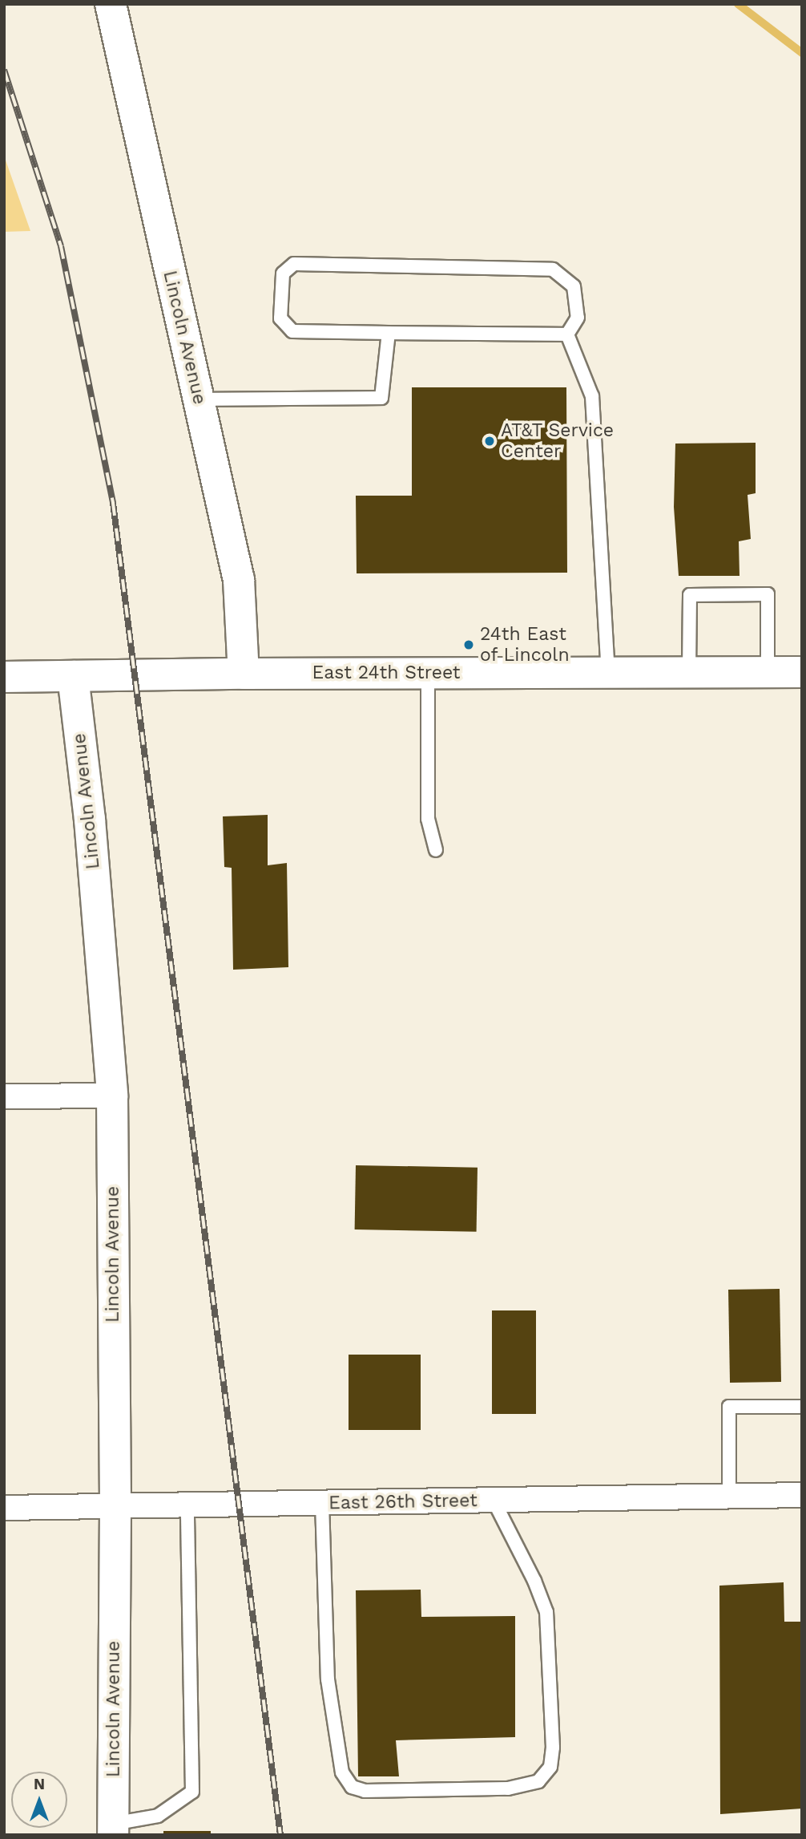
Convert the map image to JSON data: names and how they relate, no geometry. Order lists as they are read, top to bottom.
{
  "streets": {
    "street": ["Lincoln Avenue", "East 24th Street", "East 26th Street"]
  },
  "crossings": [
    ["Lincoln Avenue", "East 24th Street"],
    ["Lincoln Avenue", "East 26th Street"]
  ],
  "places": ["AT&T Service Center", "24th East of Lincoln"],
  "north": "top"
}
